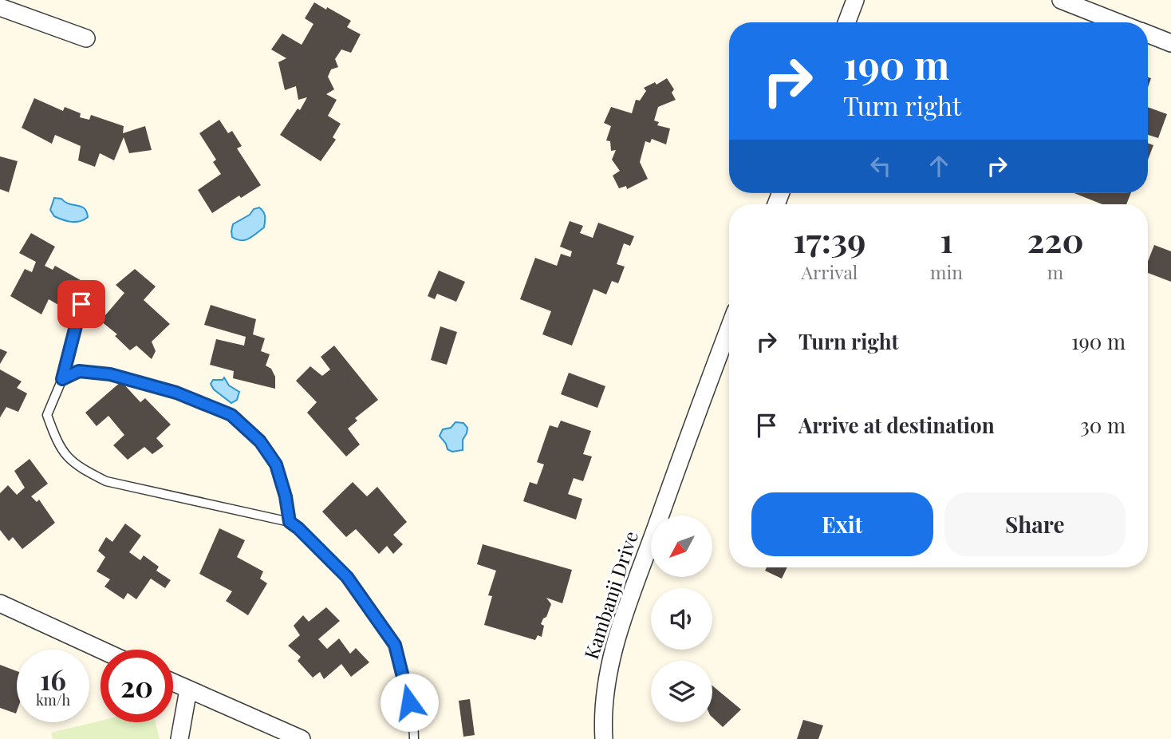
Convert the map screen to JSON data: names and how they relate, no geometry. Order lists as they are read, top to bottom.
{
  "streets": {
    "street": ["Kambanji Drive"]
  },
  "north": "bottom left",
  "page": {
    "turn": ["190 m", "Turn right"],
    "eta": [
      "17:39",
      "Arrival",
      "1",
      "min",
      "220",
      "m"
    ],
    "list": [
      {
        "name": "Turn right",
        "value": "190 m"
      },
      {
        "name": "Arrive at destination",
        "value": "30 m"
      }
    ],
    "buttons": ["Exit", "Share"],
    "speed": "16 km/h",
    "limit": "20"
  }
}
